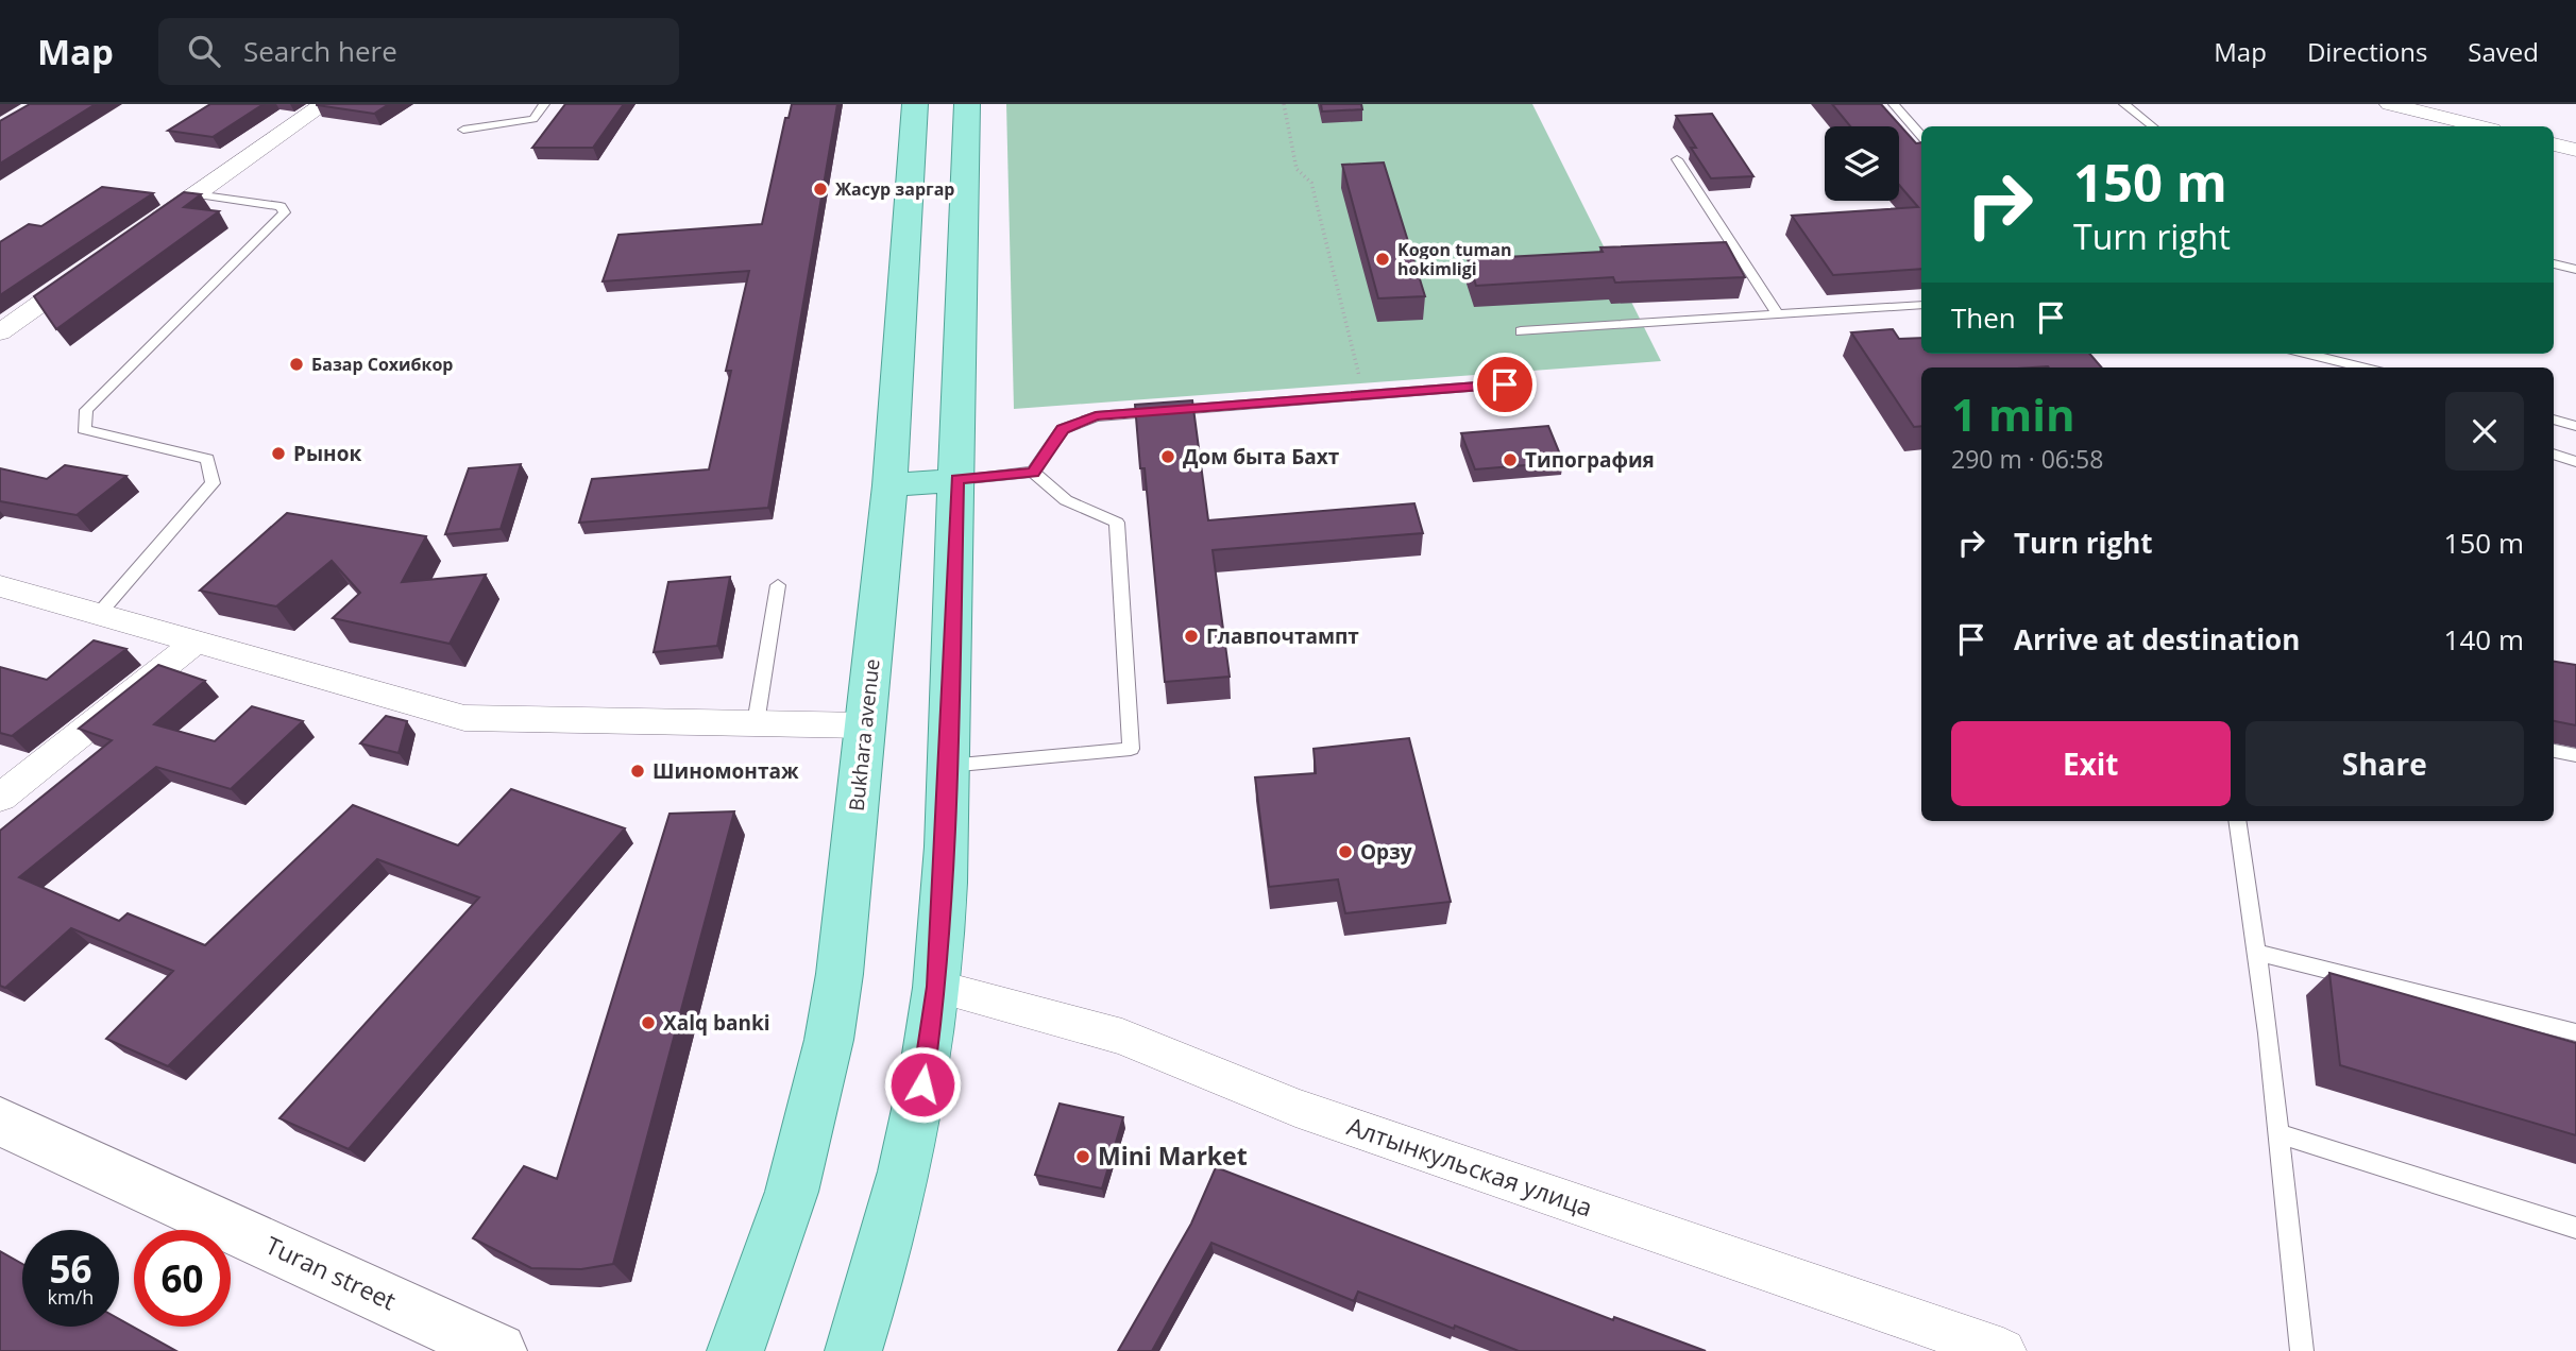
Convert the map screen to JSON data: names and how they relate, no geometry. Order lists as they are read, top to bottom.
{
  "streets": {
    "main road": ["Bukhara avenue"],
    "street": ["Алтынкульская улица", "Turan street"]
  },
  "places": [
    "Жасур заргар",
    "Kogon tuman hokimligi",
    "Базар Сохибкор",
    "Рынок",
    "Дом быта Бахт",
    "Типография",
    "Главпочтампт",
    "Шиномонтаж",
    "Орзу",
    "Xalq banki",
    "Mini Market"
  ],
  "page": {
    "header": "Map",
    "search": "Search here",
    "nav": ["Map", "Directions", "Saved"],
    "turn": ["150 m", "Turn right"],
    "then": "Then",
    "heading": ["1 min", "290 m · 06:58"],
    "list": [
      {
        "name": "Turn right",
        "value": "150 m"
      },
      {
        "name": "Arrive at destination",
        "value": "140 m"
      }
    ],
    "buttons": ["Exit", "Share"],
    "speed": "56 km/h",
    "limit": "60"
  }
}
